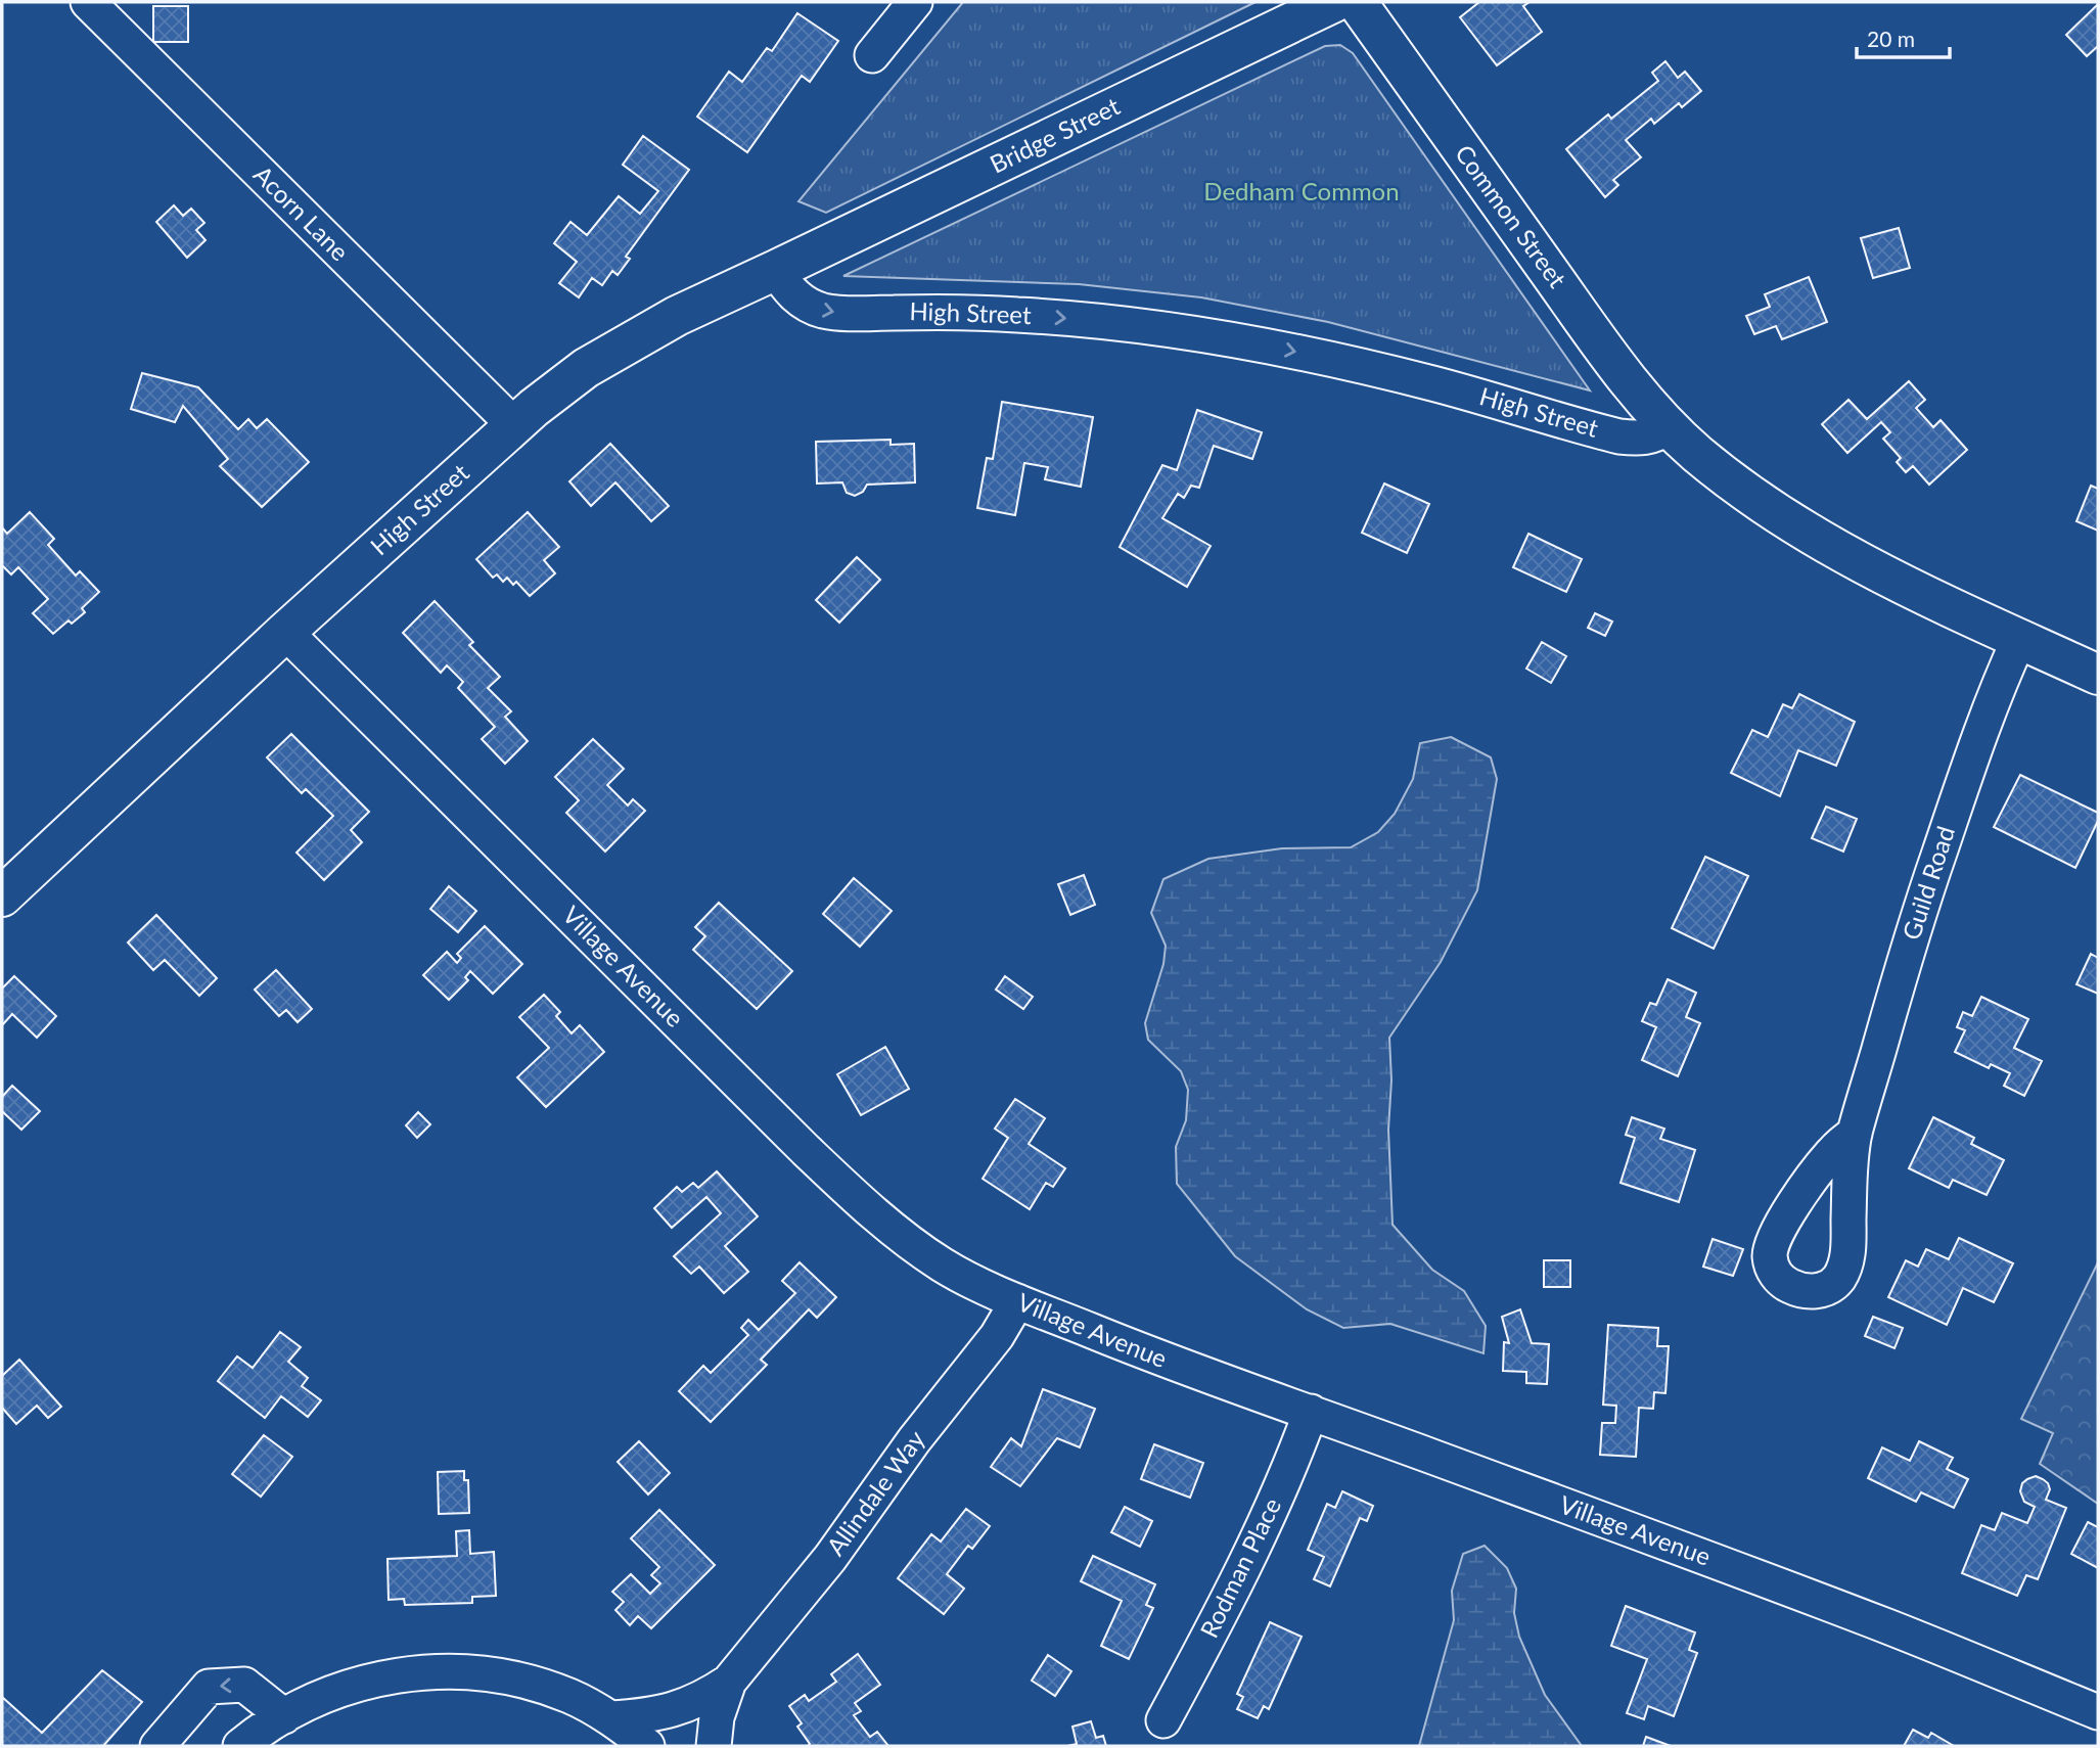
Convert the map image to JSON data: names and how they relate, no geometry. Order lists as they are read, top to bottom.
{
  "streets": {
    "main road": ["Bridge Street", "Common Street", "High Street"],
    "street": [
      "Acorn Lane",
      "Guild Road",
      "Village Avenue",
      "Allindale Way",
      "Rodman Place"
    ]
  },
  "crossings": [
    ["Bridge Street", "High Street"],
    ["Acorn Lane", "High Street"],
    ["Common Street", "High Street"],
    ["High Street", "Village Avenue"],
    ["Village Avenue", "Allindale Way"],
    ["Village Avenue", "Rodman Place"]
  ],
  "one_way": ["High Street"],
  "parks": ["Dedham Common"],
  "scale_bar": "20 m"
}
